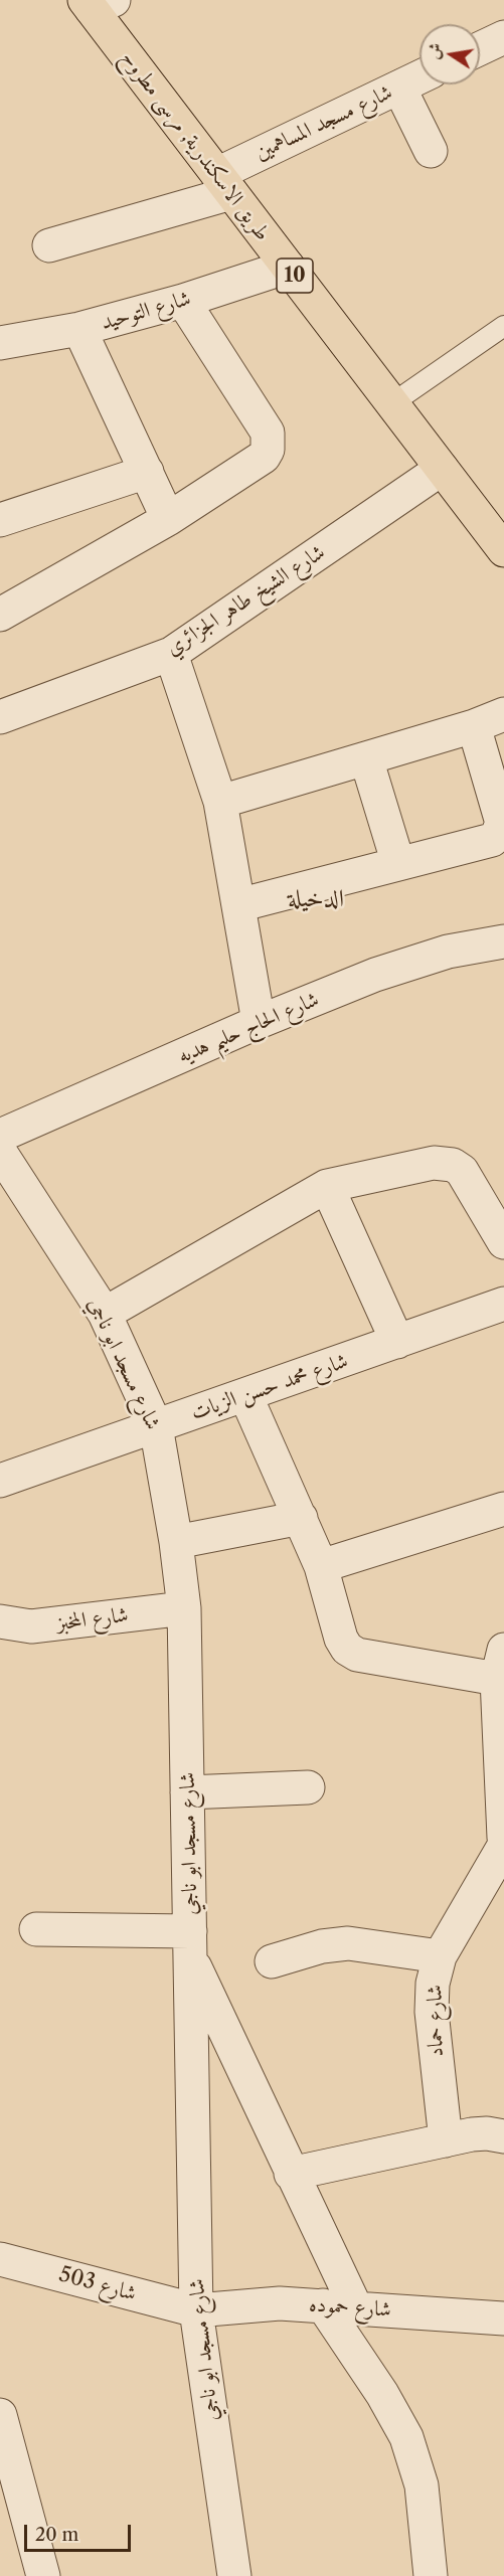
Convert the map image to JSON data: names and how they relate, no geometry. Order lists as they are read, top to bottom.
{
  "streets": {
    "main road": ["طريق الاسكندرية, مرسى مطروح", "10"],
    "street": [
      "شارع مسجد المساهمين",
      "شارع التوحيد",
      "شارع الشيخ طاهر الجزائري",
      "شارع الحاج حليم هديه",
      "شارع مسجد ابو ناجي",
      "شارع محمد حسن الزيات",
      "شارع المخبز",
      "شارع حماد",
      "شارع 503",
      "شارع حموده"
    ]
  },
  "crossings": [
    ["شارع مسجد المساهمين", "طريق الاسكندرية, مرسى مطروح"],
    ["طريق الاسكندرية, مرسى مطروح", "شارع التوحيد"],
    ["طريق الاسكندرية, مرسى مطروح", "شارع الشيخ طاهر الجزائري"],
    ["شارع مسجد ابو ناجي", "شارع محمد حسن الزيات"],
    ["شارع مسجد ابو ناجي", "شارع المخبز"],
    ["شارع مسجد ابو ناجي", "شارع 503"],
    ["شارع مسجد ابو ناجي", "شارع حموده"],
    ["شارع 503", "شارع حموده"]
  ],
  "districts": ["الدخيلة"],
  "scale_bar": "20 m",
  "north": "left"
}
